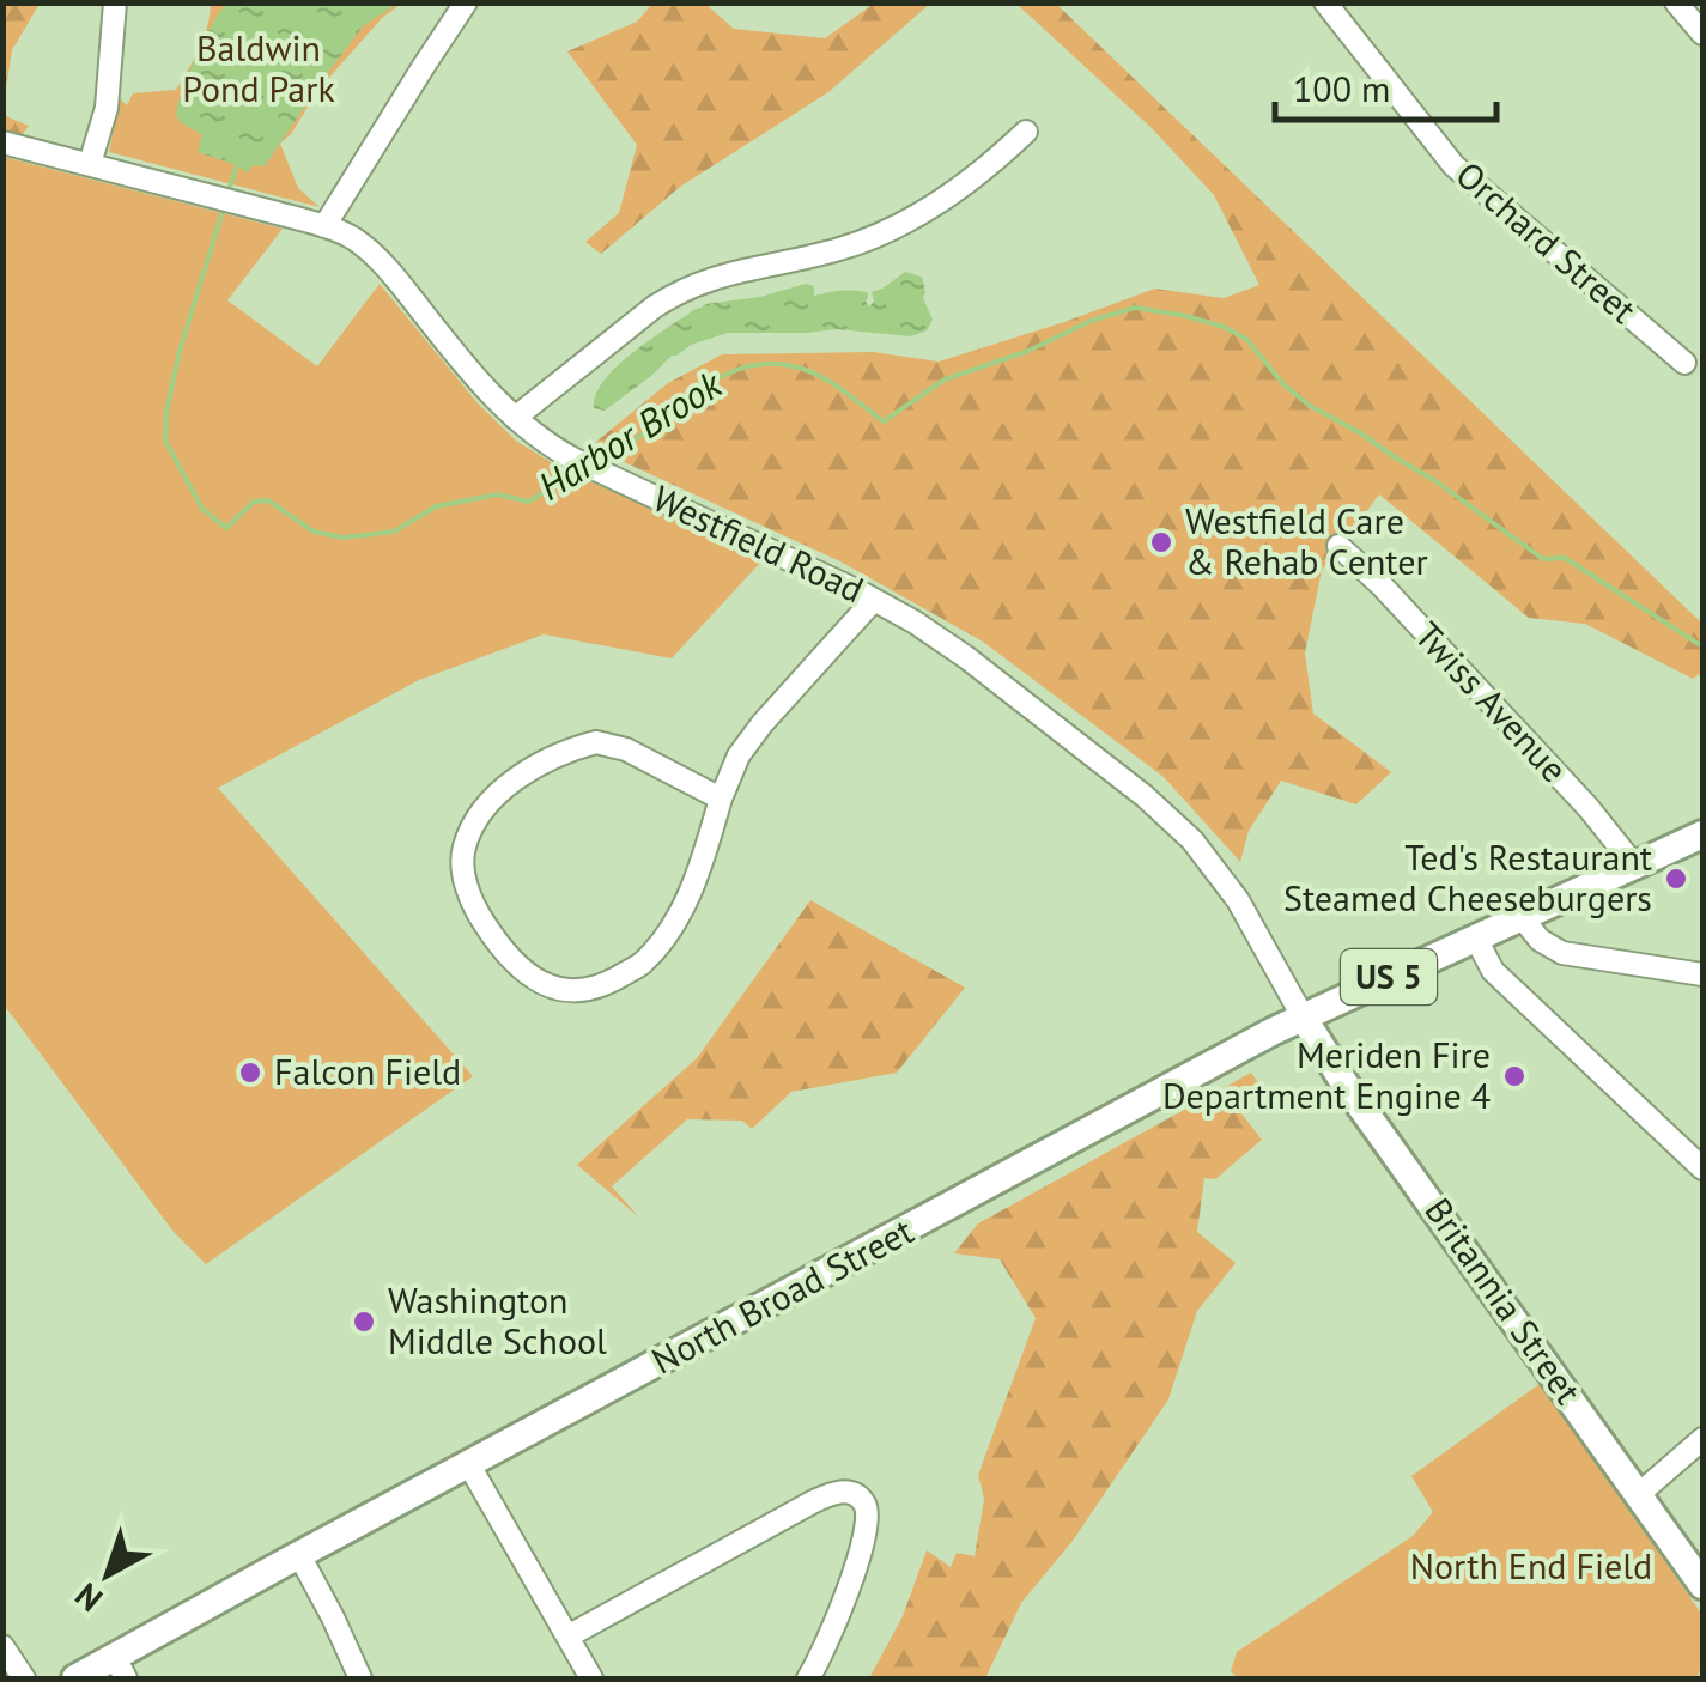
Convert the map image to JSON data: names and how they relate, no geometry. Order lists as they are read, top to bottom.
{
  "streets": {
    "main road": ["US 5", "North Broad Street", "Britannia Street"],
    "street": ["Orchard Street", "Westfield Road", "Twiss Avenue"]
  },
  "crossings": [
    ["Westfield Road", "US 5"],
    ["Westfield Road", "North Broad Street"],
    ["Westfield Road", "Britannia Street"],
    ["Twiss Avenue", "US 5"],
    ["US 5", "North Broad Street"],
    ["US 5", "Britannia Street"],
    ["North Broad Street", "Britannia Street"]
  ],
  "water": ["Harbor Brook"],
  "parks": ["Baldwin Pond Park", "North End Field"],
  "places": [
    "Westfield Care & Rehab Center",
    "Ted's Restaurant Steamed Cheeseburgers",
    "Falcon Field",
    "Meriden Fire Department Engine 4",
    "Washington Middle School"
  ],
  "scale_bar": "100 m",
  "north": "bottom left"
}
